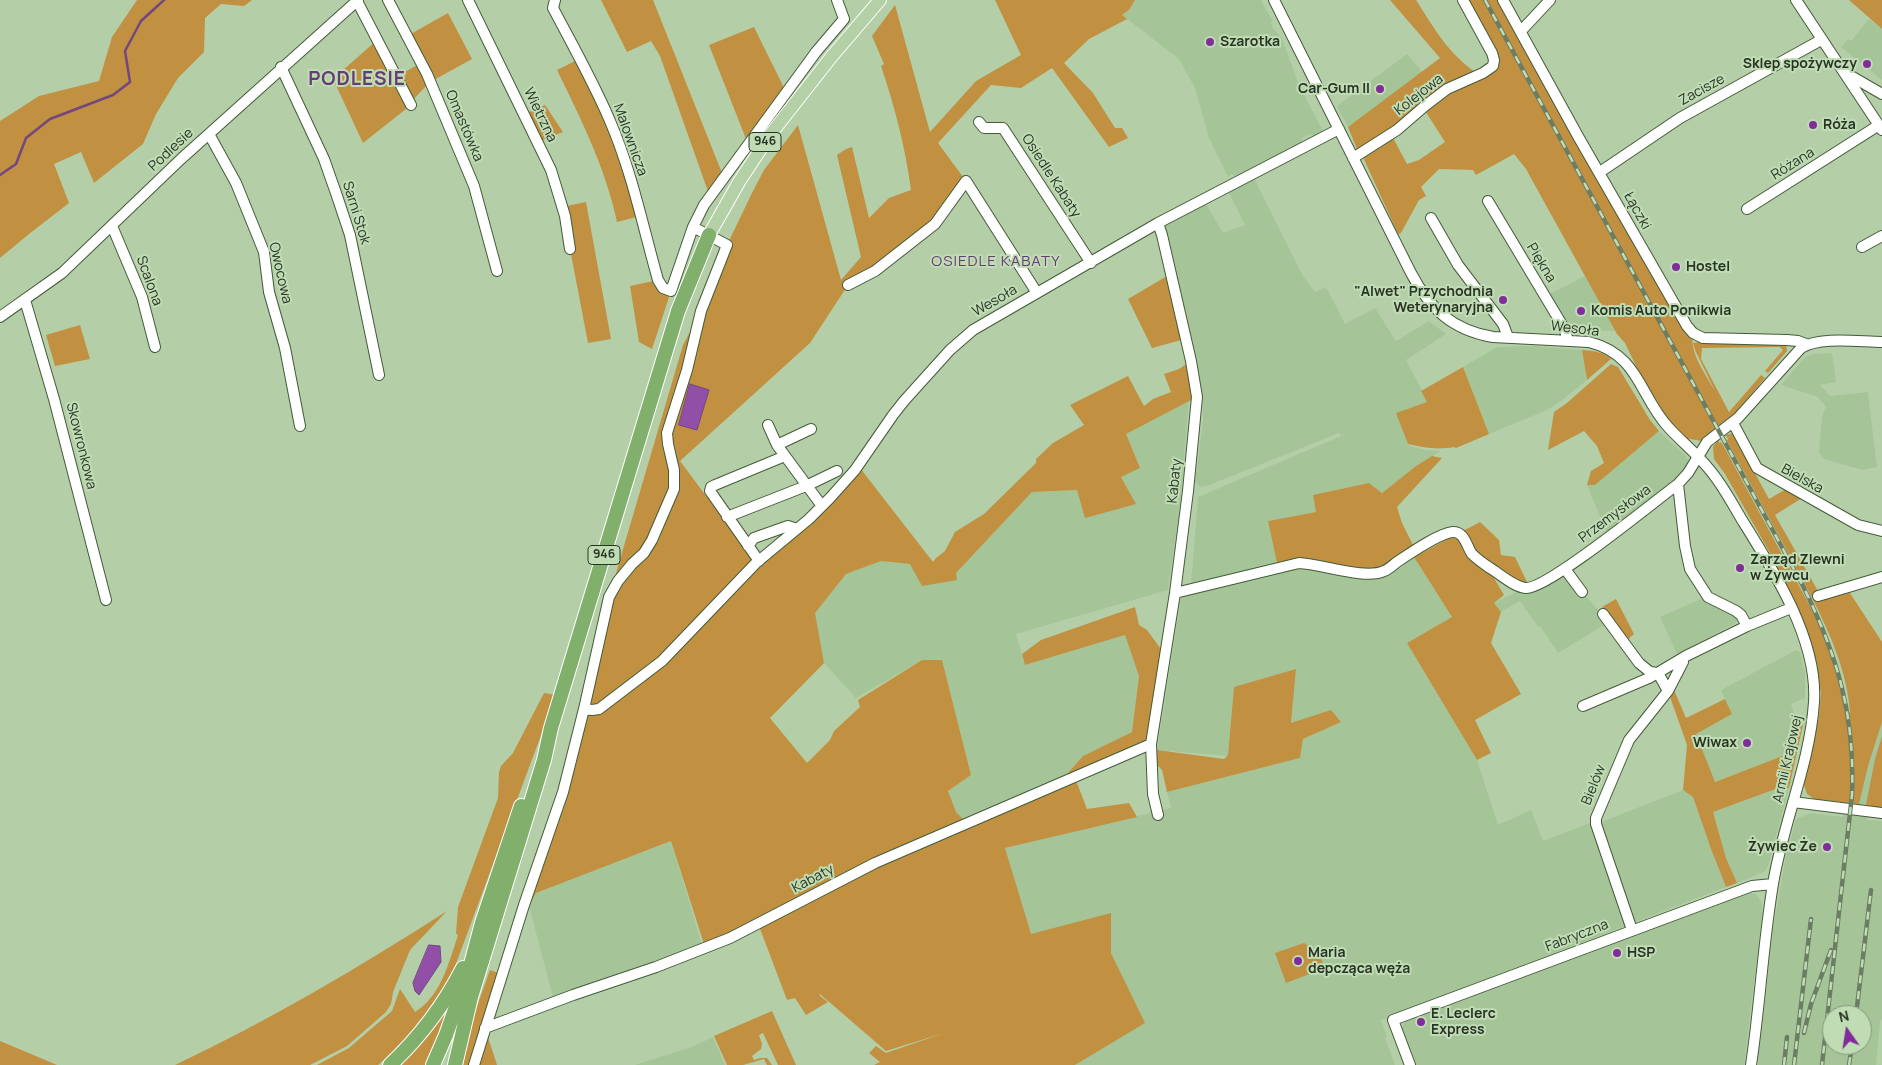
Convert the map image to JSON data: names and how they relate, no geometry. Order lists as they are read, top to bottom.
{
  "streets": {
    "highway": ["946"],
    "street": [
      "Zacisze",
      "Kolejowa",
      "Wietrzna",
      "Omastówka",
      "Malownicza",
      "Podlesie",
      "Różana",
      "Osiedle Kabaty",
      "Łączki",
      "Sarni Stok",
      "Piękna",
      "Owocowa",
      "Scalona",
      "Wesoła",
      "Skowronkowa",
      "Bielska",
      "Kabaty",
      "Przemysłowa",
      "Armii Krajowej",
      "Bielów",
      "Fabryczna"
    ]
  },
  "crossings": [
    ["Zacisze", "Różana"],
    ["Zacisze", "Łączki"],
    ["Kolejowa", "Wesoła"],
    ["Podlesie", "Sarni Stok"],
    ["Podlesie", "Owocowa"],
    ["Podlesie", "Scalona"],
    ["Podlesie", "Skowronkowa"],
    ["Osiedle Kabaty", "Wesoła"],
    ["Piękna", "Wesoła"],
    ["Wesoła", "Kabaty"],
    ["Wesoła", "Przemysłowa"],
    ["Wesoła", "Armii Krajowej"],
    ["Kabaty", "Przemysłowa"],
    ["Przemysłowa", "Armii Krajowej"],
    ["Armii Krajowej", "Fabryczna"],
    ["Bielów", "Fabryczna"]
  ],
  "districts": ["PODLESIE", "OSIEDLE KABATY"],
  "places": [
    "Szarotka",
    "Sklep spożywczy",
    "Car-Gum II",
    "Róża",
    "Hostel",
    "\"Alwet\" Przychodnia Weterynaryjna",
    "Komis Auto Ponikwia",
    "Zarząd Zlewni w Żywcu",
    "Wiwax",
    "Żywiec Że",
    "HSP",
    "Maria depcząca węża",
    "E. Leclerc Express"
  ],
  "north": "top"
}
